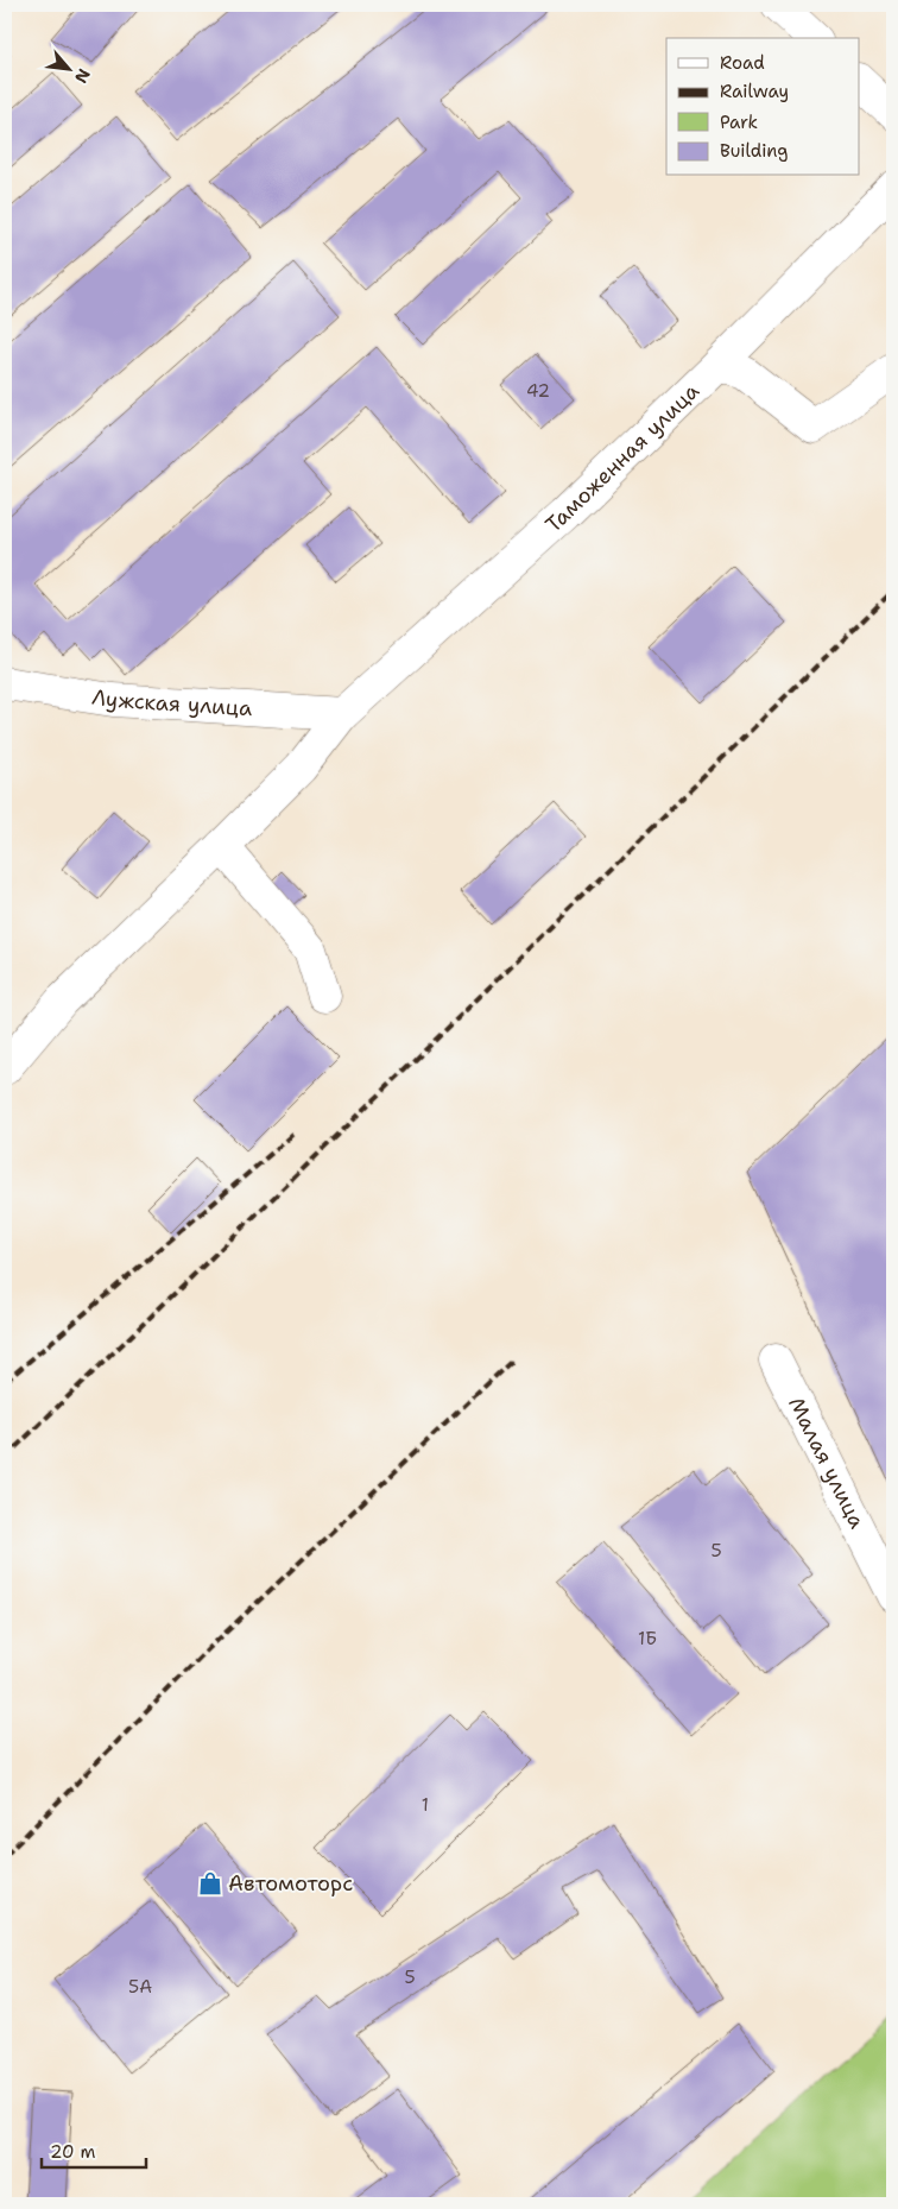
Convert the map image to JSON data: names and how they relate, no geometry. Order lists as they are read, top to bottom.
{
  "streets": {
    "street": ["Таможенная улица", "Лужская улица", "Малая улица"]
  },
  "crossings": [
    ["Таможенная улица", "Лужская улица"]
  ],
  "places": {
    "shop": ["Автомоторс"]
  },
  "house_numbers": [
    "42",
    "5",
    "1Б",
    "1",
    "5",
    "5А"
  ],
  "legend": [
    "Road",
    "Railway",
    "Park",
    "Building"
  ],
  "scale_bar": "20 m",
  "north": "bottom right"
}
